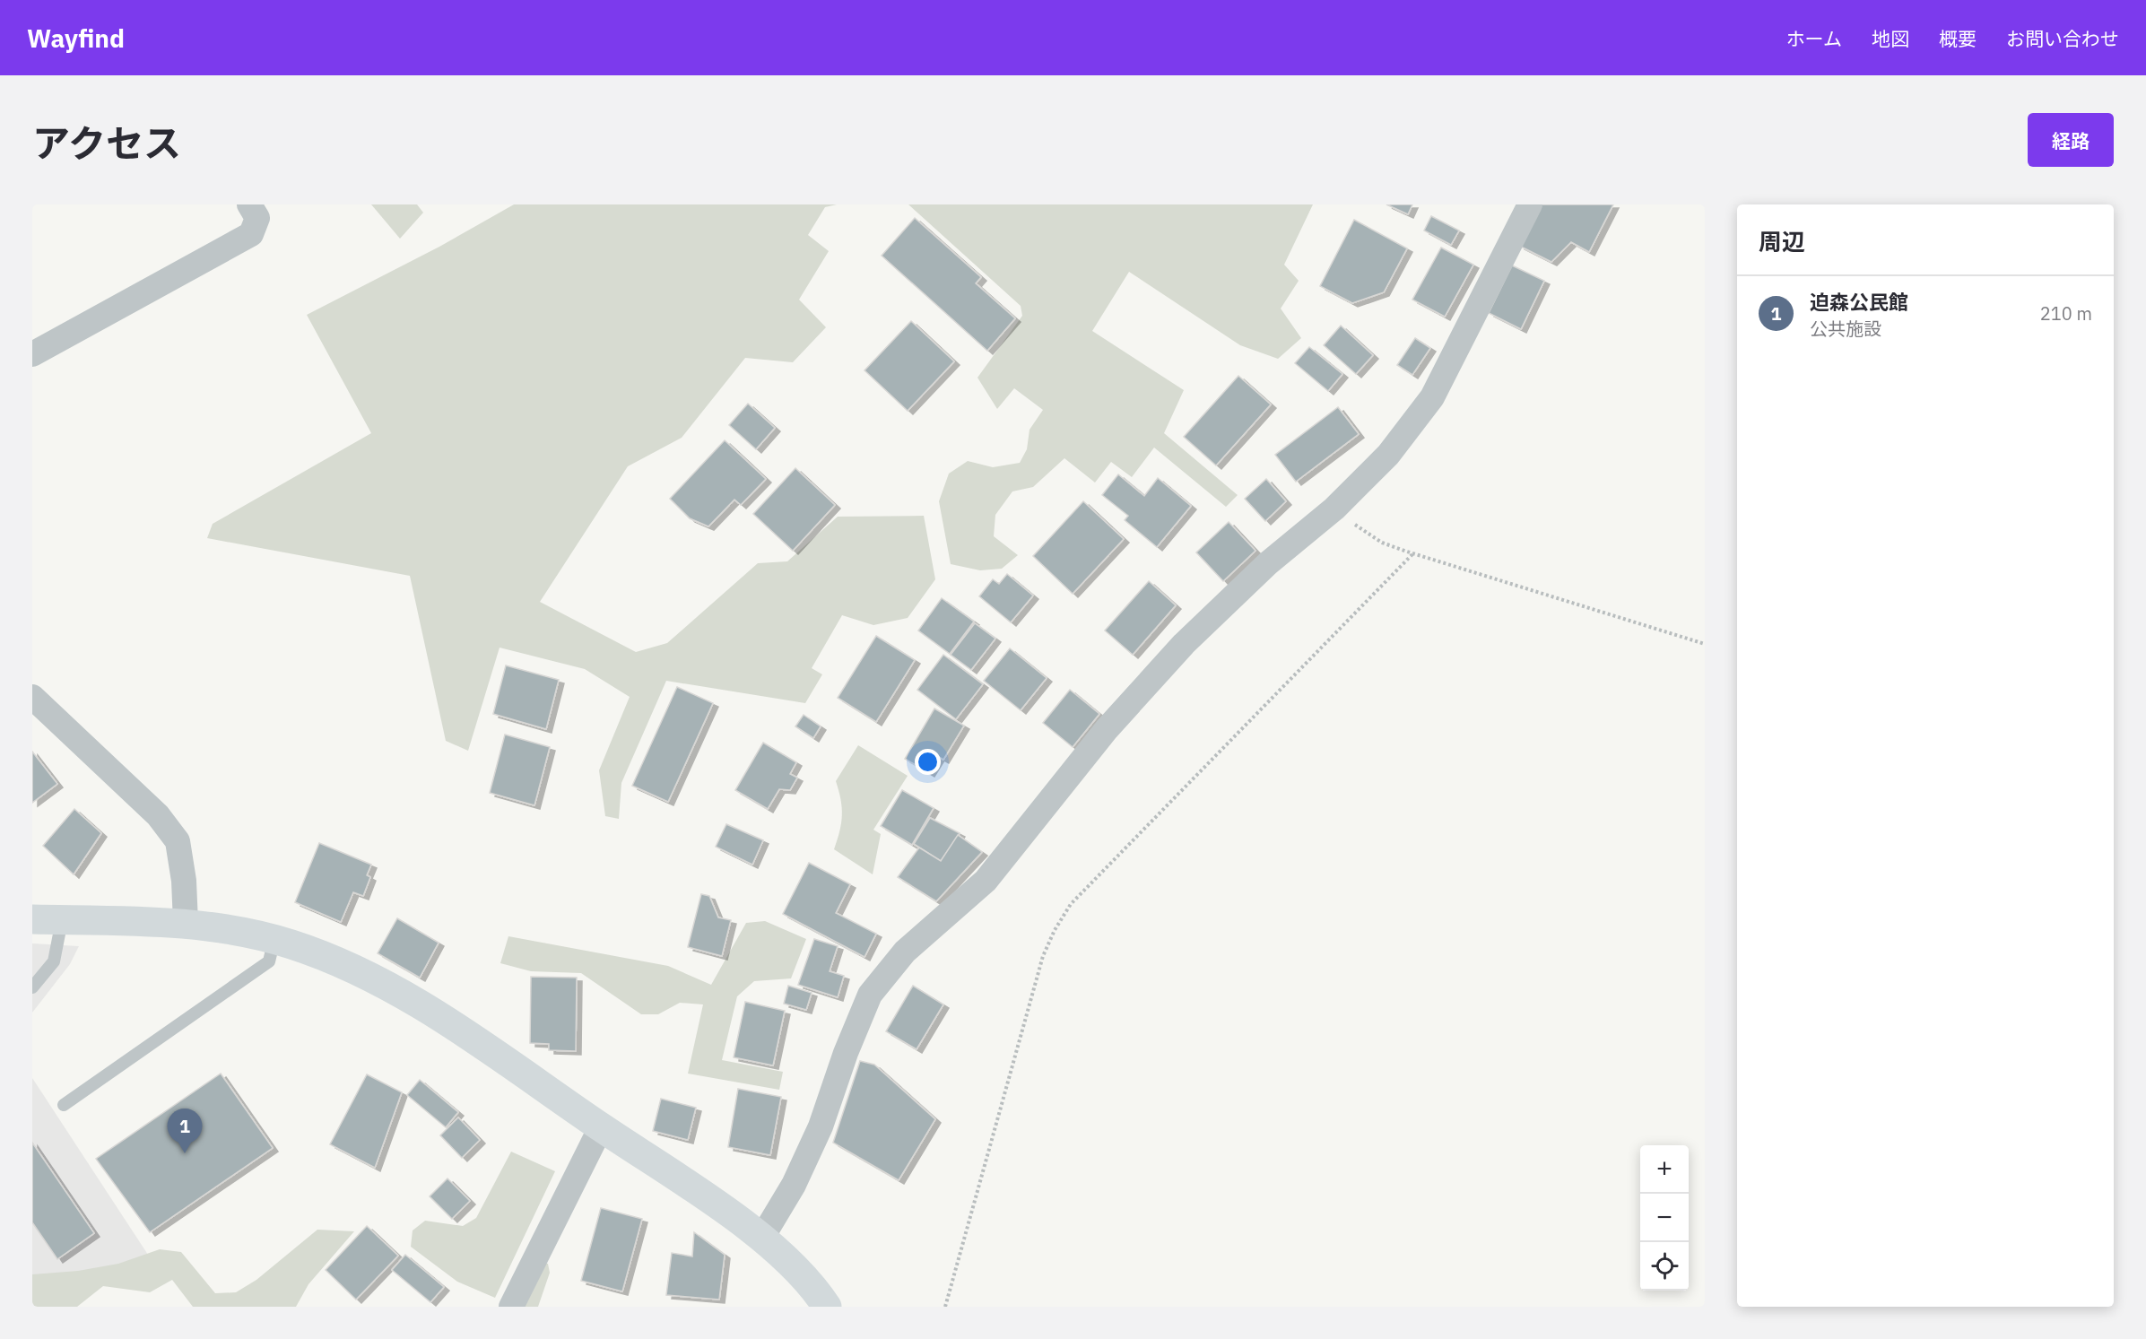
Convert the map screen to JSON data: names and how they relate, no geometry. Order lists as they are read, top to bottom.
{
  "page": {
    "header": "Wayfind",
    "nav": [
      "ホーム",
      "地図",
      "概要",
      "お問い合わせ"
    ],
    "title": "アクセス",
    "buttons": "経路",
    "heading": "周辺",
    "list": [
      {
        "mark": "1",
        "name": "迫森公民館",
        "note": "公共施設",
        "value": "210 m"
      }
    ],
    "pins": "1",
    "map_buttons": ["+", "−"]
  }
}
